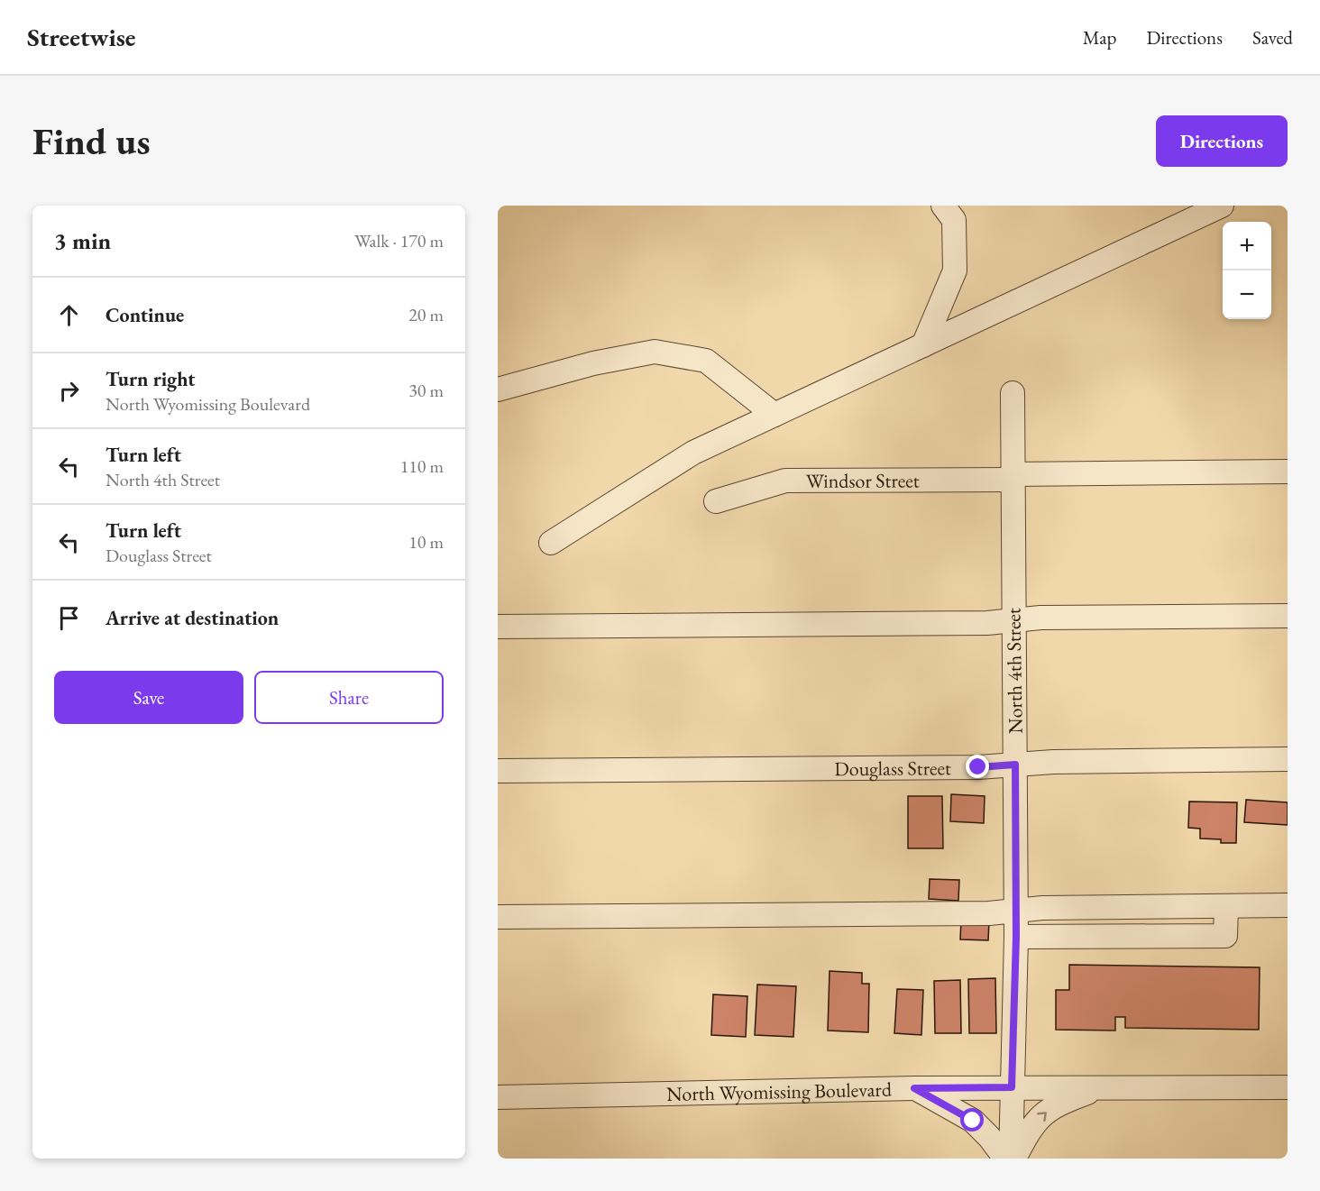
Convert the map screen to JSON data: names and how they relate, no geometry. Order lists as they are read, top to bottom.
{
  "streets": {
    "street": [
      "Windsor Street",
      "North 4th Street",
      "Douglass Street",
      "North Wyomissing Boulevard"
    ]
  },
  "crossings": [
    ["Windsor Street", "North 4th Street"],
    ["North 4th Street", "Douglass Street"],
    ["North 4th Street", "North Wyomissing Boulevard"]
  ],
  "page": {
    "header": "Streetwise",
    "nav": ["Map", "Directions", "Saved"],
    "buttons": [
      "Directions",
      ["Save", "Share"]
    ],
    "title": "Find us",
    "heading": ["3 min", "Walk · 170 m"],
    "map_buttons": ["+", "−"],
    "list": [
      ["Continue", "20 m"],
      ["Turn right", "North Wyomissing Boulevard", "30 m"],
      ["Turn left", "North 4th Street", "110 m"],
      ["Turn left", "Douglass Street", "10 m"],
      "Arrive at destination"
    ]
  }
}
